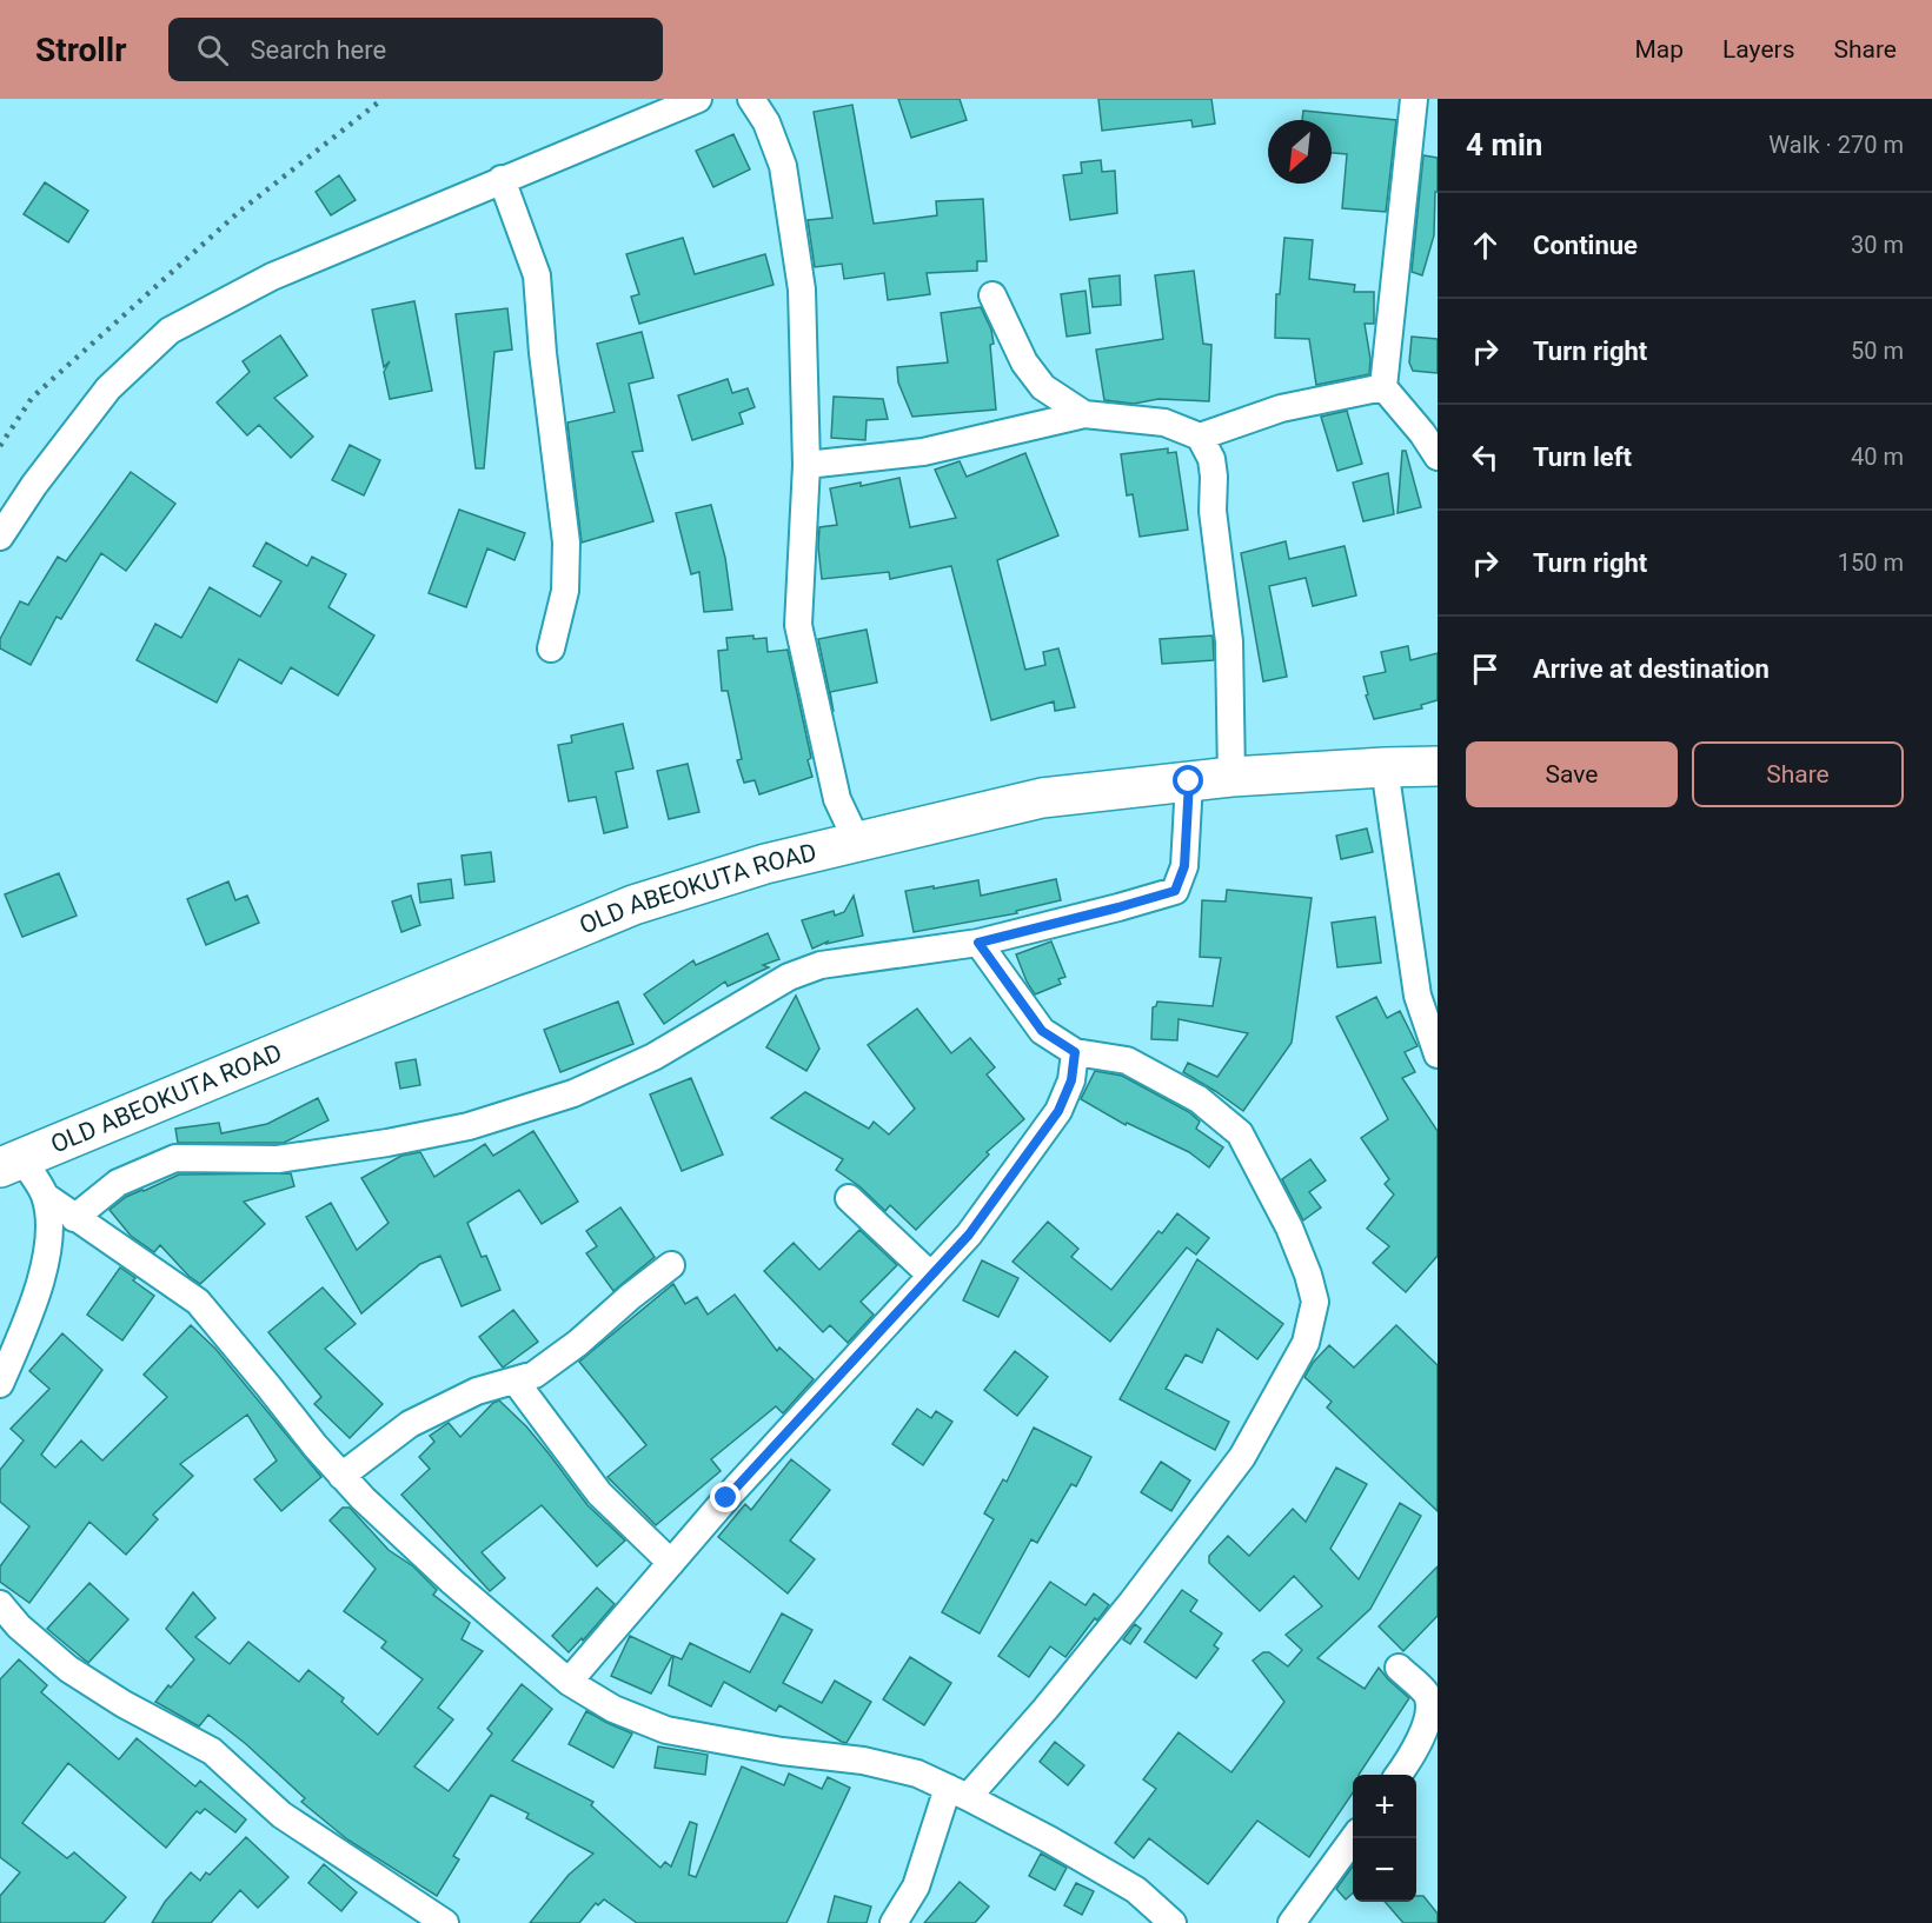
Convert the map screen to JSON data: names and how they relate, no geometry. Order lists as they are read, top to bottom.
{
  "streets": {
    "highway": ["OLD ABEOKUTA ROAD"]
  },
  "north": "bottom left",
  "page": {
    "header": "Strollr",
    "search": "Search here",
    "nav": ["Map", "Layers", "Share"],
    "heading": ["4 min", "Walk · 270 m"],
    "list": [
      ["Continue", "30 m"],
      ["Turn right", "50 m"],
      ["Turn left", "40 m"],
      ["Turn right", "150 m"],
      "Arrive at destination"
    ],
    "buttons": ["Save", "Share"],
    "map_buttons": ["+", "−"]
  }
}
